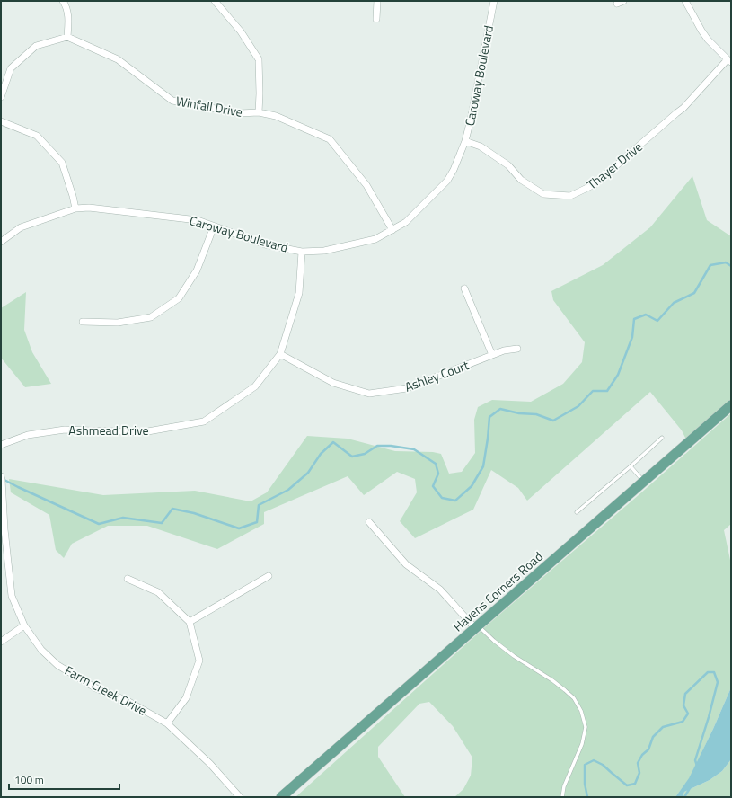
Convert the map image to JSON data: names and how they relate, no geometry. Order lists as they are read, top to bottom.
{
  "streets": {
    "main road": ["Havens Corners Road"],
    "street": [
      "Caroway Boulevard",
      "Winfall Drive",
      "Thayer Drive",
      "Ashley Court",
      "Ashmead Drive",
      "Farm Creek Drive"
    ]
  },
  "crossings": [
    ["Caroway Boulevard", "Winfall Drive"],
    ["Caroway Boulevard", "Thayer Drive"],
    ["Caroway Boulevard", "Ashmead Drive"],
    ["Ashley Court", "Ashmead Drive"]
  ],
  "scale_bar": "100 m"
}
